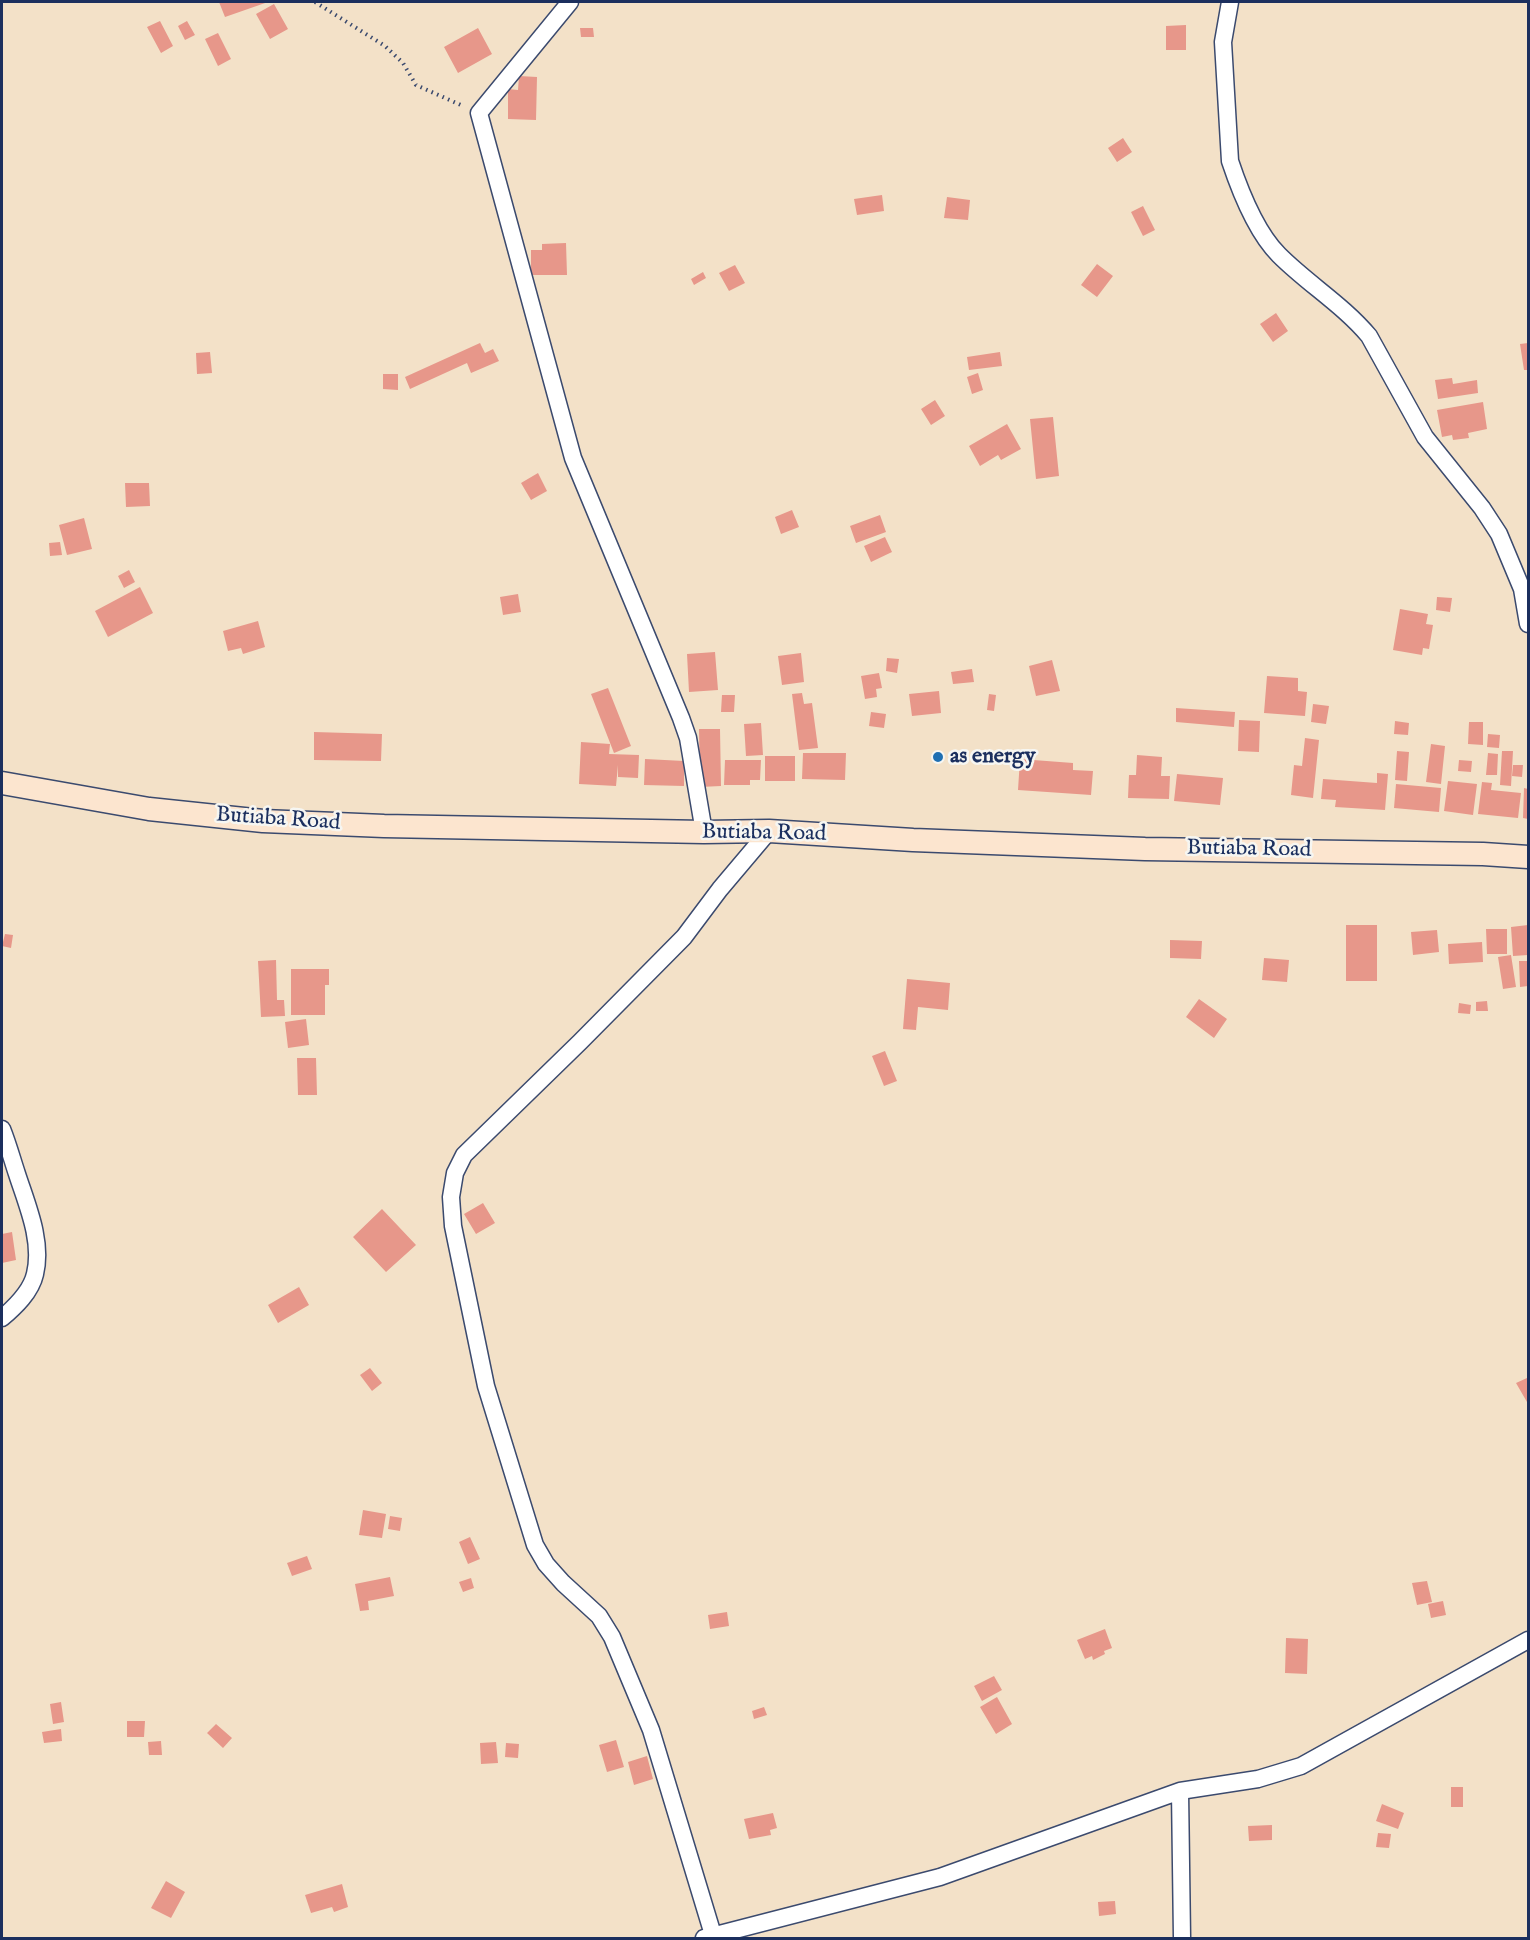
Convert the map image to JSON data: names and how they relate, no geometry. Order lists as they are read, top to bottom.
{
  "streets": {
    "main road": ["Butiaba Road"]
  },
  "places": ["as energy"]
}
